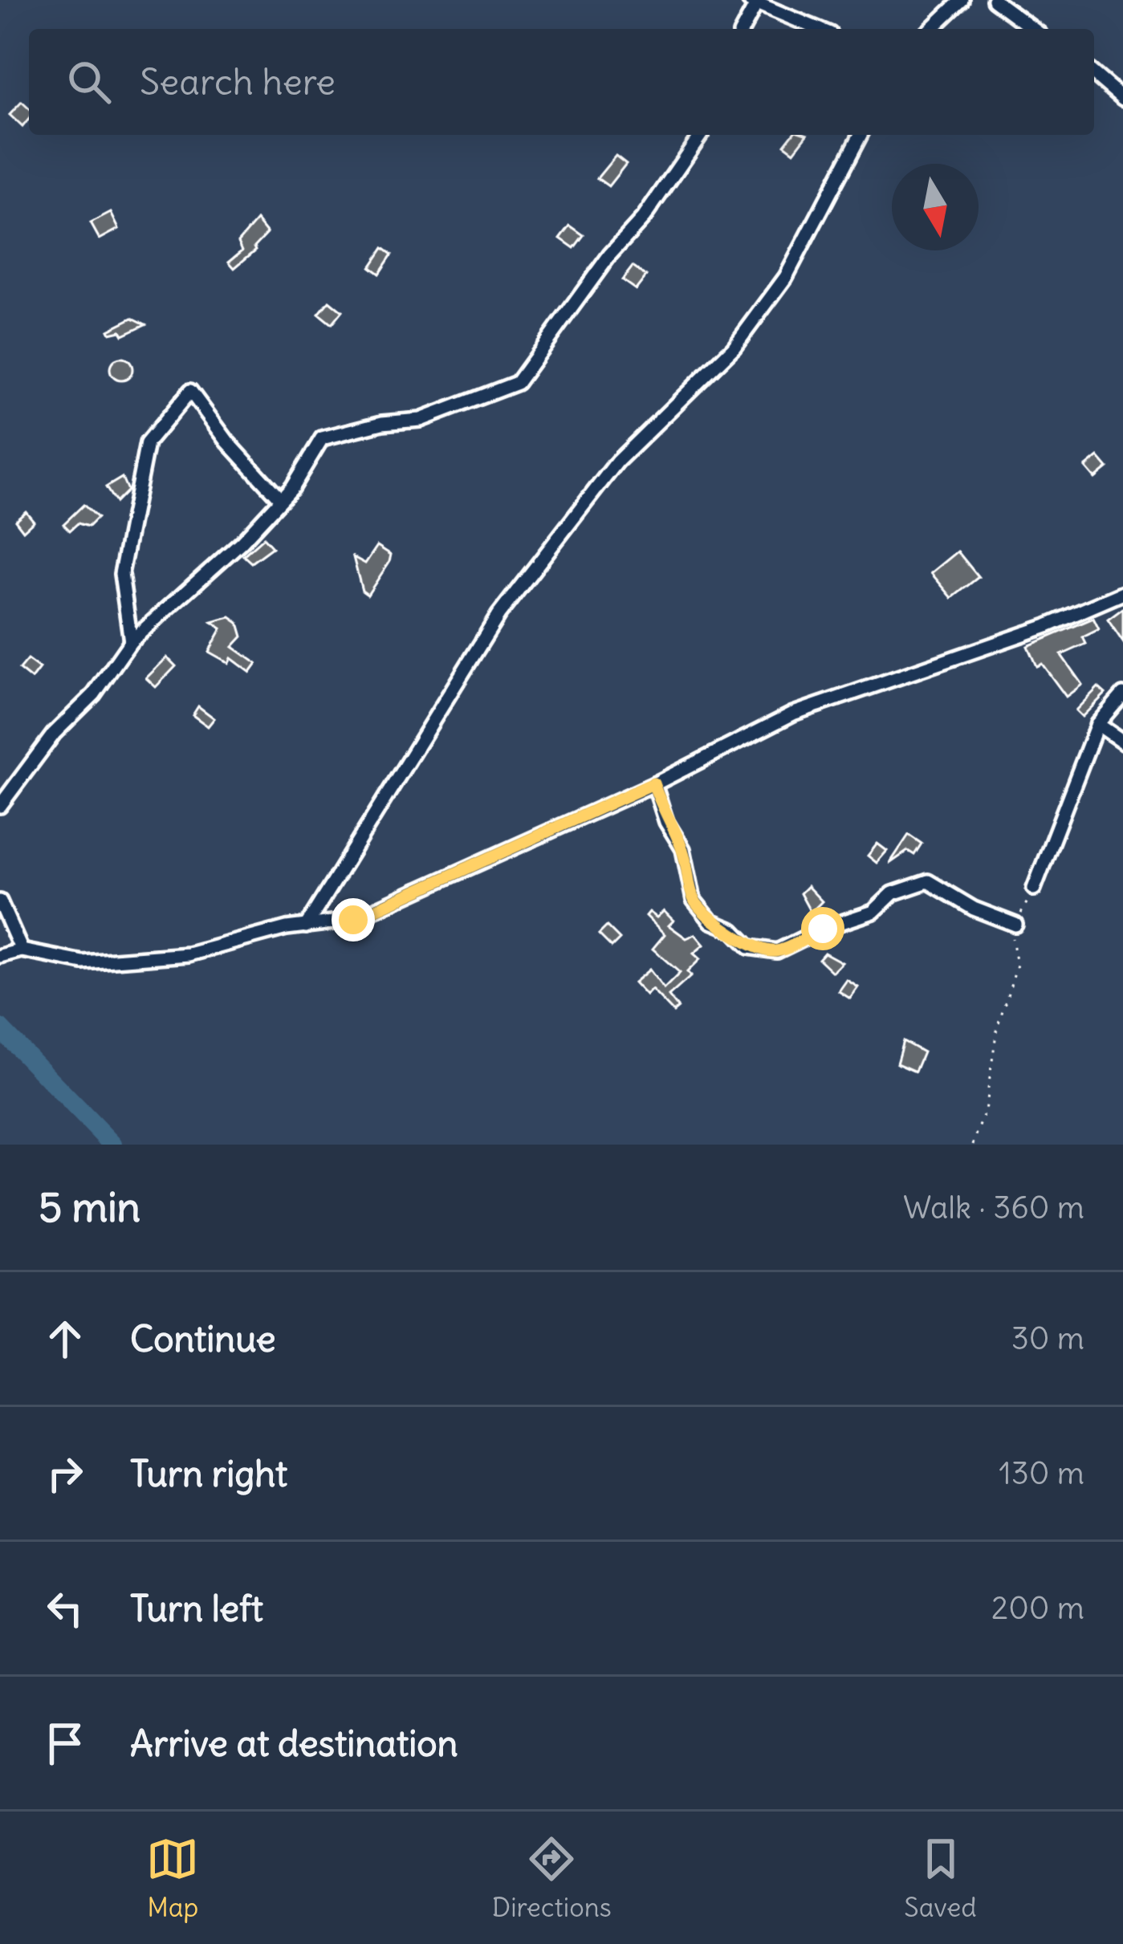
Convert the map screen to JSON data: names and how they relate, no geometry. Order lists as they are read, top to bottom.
{
  "north": "bottom",
  "page": {
    "search": "Search here",
    "heading": ["5 min", "Walk · 360 m"],
    "list": [
      ["Continue", "30 m"],
      ["Turn right", "130 m"],
      ["Turn left", "200 m"],
      "Arrive at destination"
    ],
    "nav": ["Map", "Directions", "Saved"]
  }
}
